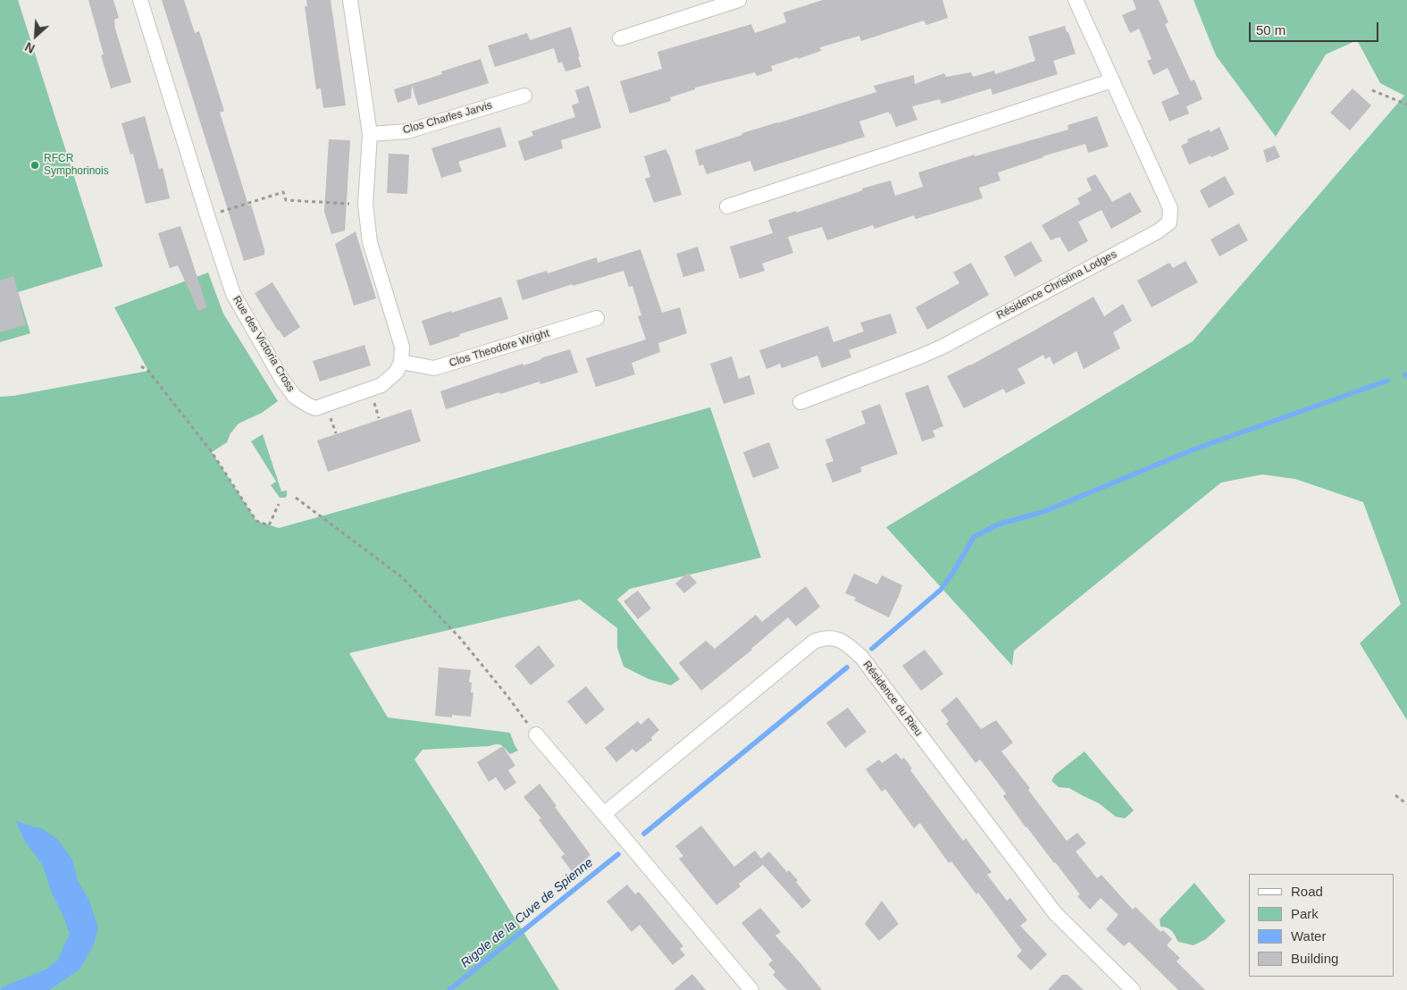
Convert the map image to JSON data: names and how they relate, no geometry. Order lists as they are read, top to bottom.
{
  "streets": {
    "street": [
      "Clos Charles Jarvis",
      "Résidence Christina Lodges",
      "Rue des Victoria Cross",
      "Clos Theodore Wright",
      "Résidence du Rieu"
    ]
  },
  "crossings": [
    ["Rue des Victoria Cross", "Clos Theodore Wright"]
  ],
  "water": ["Rigole de la Cuve de Spienne"],
  "places": ["RFCR Symphorinois"],
  "legend": [
    "Road",
    "Park",
    "Water",
    "Building"
  ],
  "scale_bar": "50 m",
  "north": "bottom left"
}
